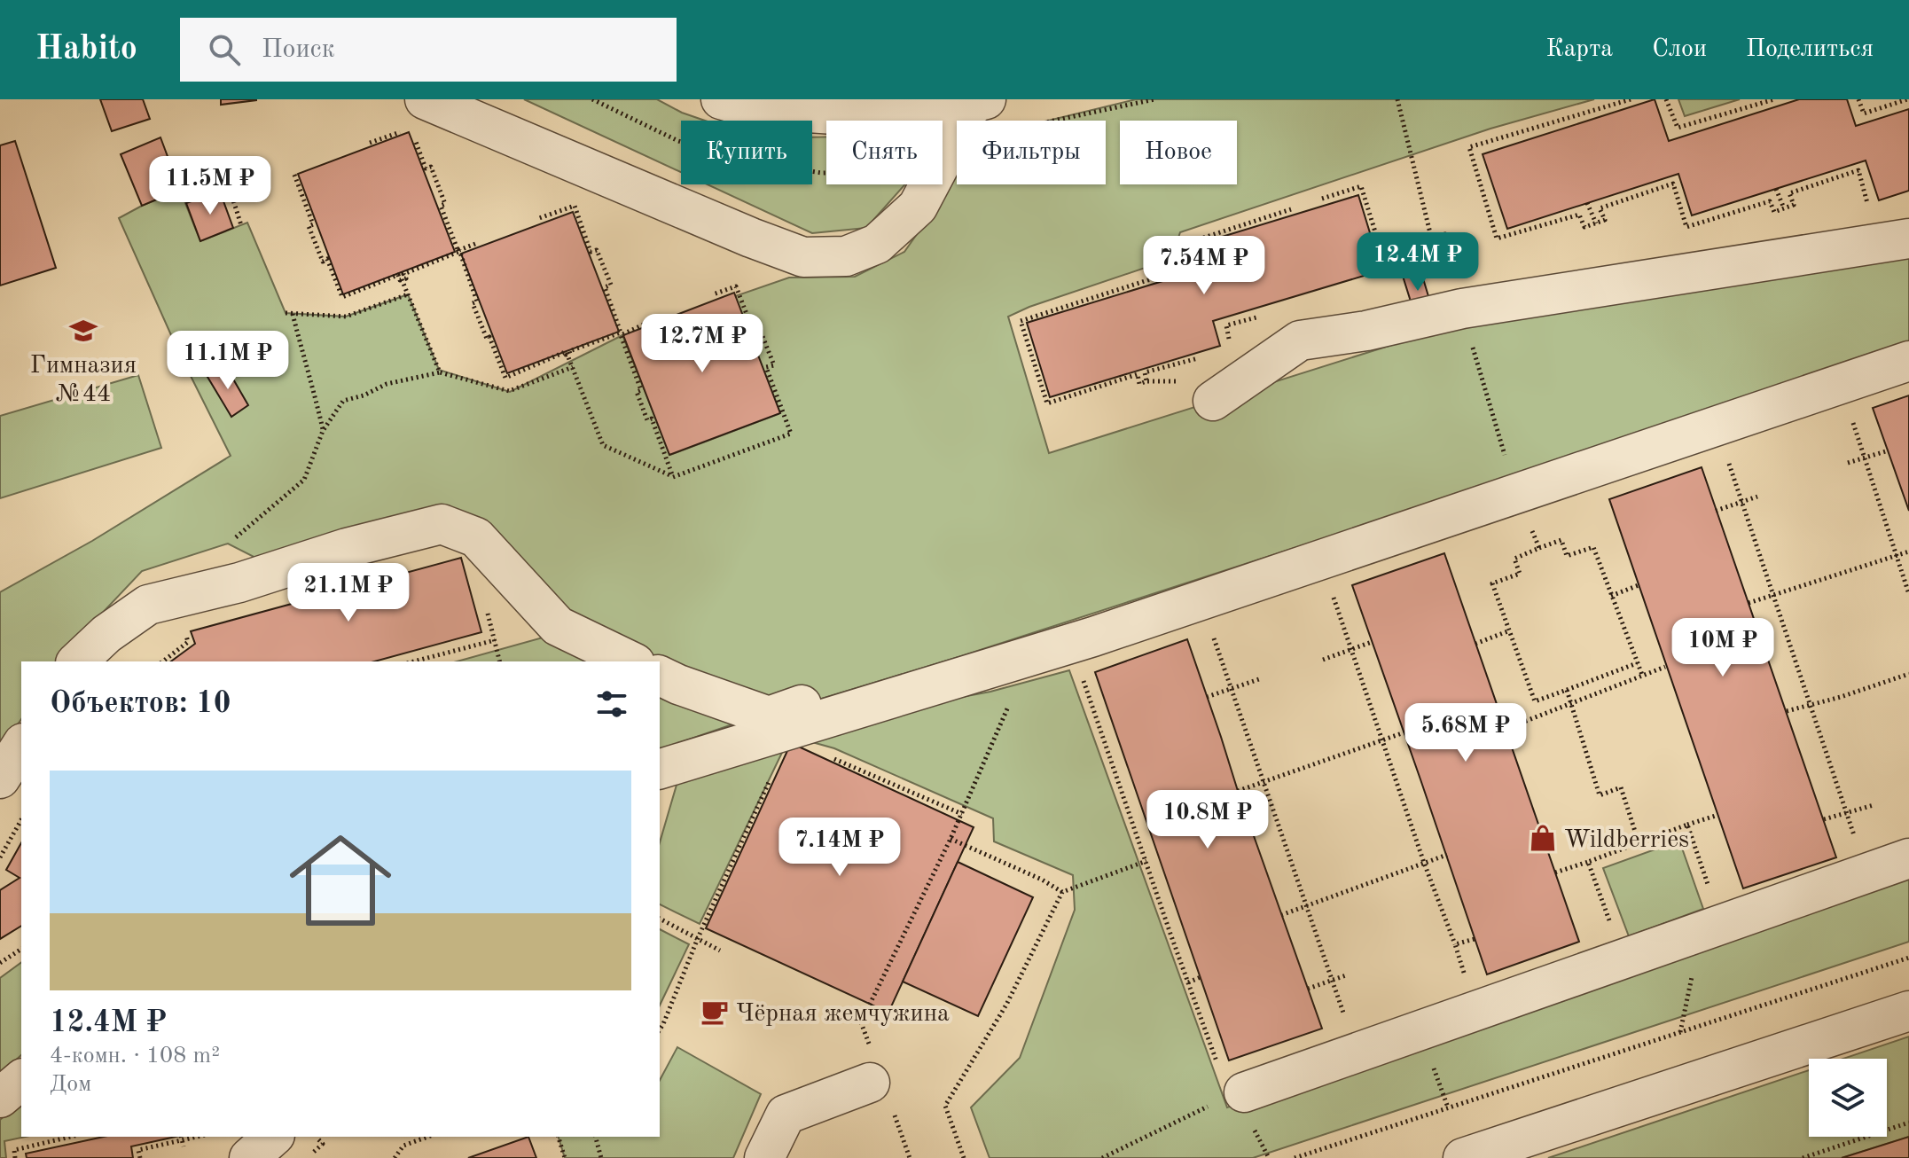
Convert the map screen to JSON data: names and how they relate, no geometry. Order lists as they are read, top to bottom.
{
  "places": {
    "school or university": ["Гимназия №44"],
    "shop": ["Wildberries"],
    "cafe": ["Чёрная жемчужина"]
  },
  "page": {
    "header": "Habito",
    "search": "Поиск",
    "nav": ["Карта", "Слои", "Поделиться"],
    "chip": [
      "Купить",
      "Снять",
      "Фильтры",
      "Новое"
    ],
    "price": [
      "11.5M ₽",
      "12.4M ₽",
      "7.54M ₽",
      "12.7M ₽",
      "11.1M ₽",
      "21.1M ₽",
      "10M ₽",
      "5.68M ₽",
      "10.8M ₽",
      "7.14M ₽"
    ],
    "heading": "Объектов: 10",
    "list": [
      {
        "name": "12.4M ₽",
        "note": "4-комн. · 108 m² · Дом"
      }
    ]
  }
}
